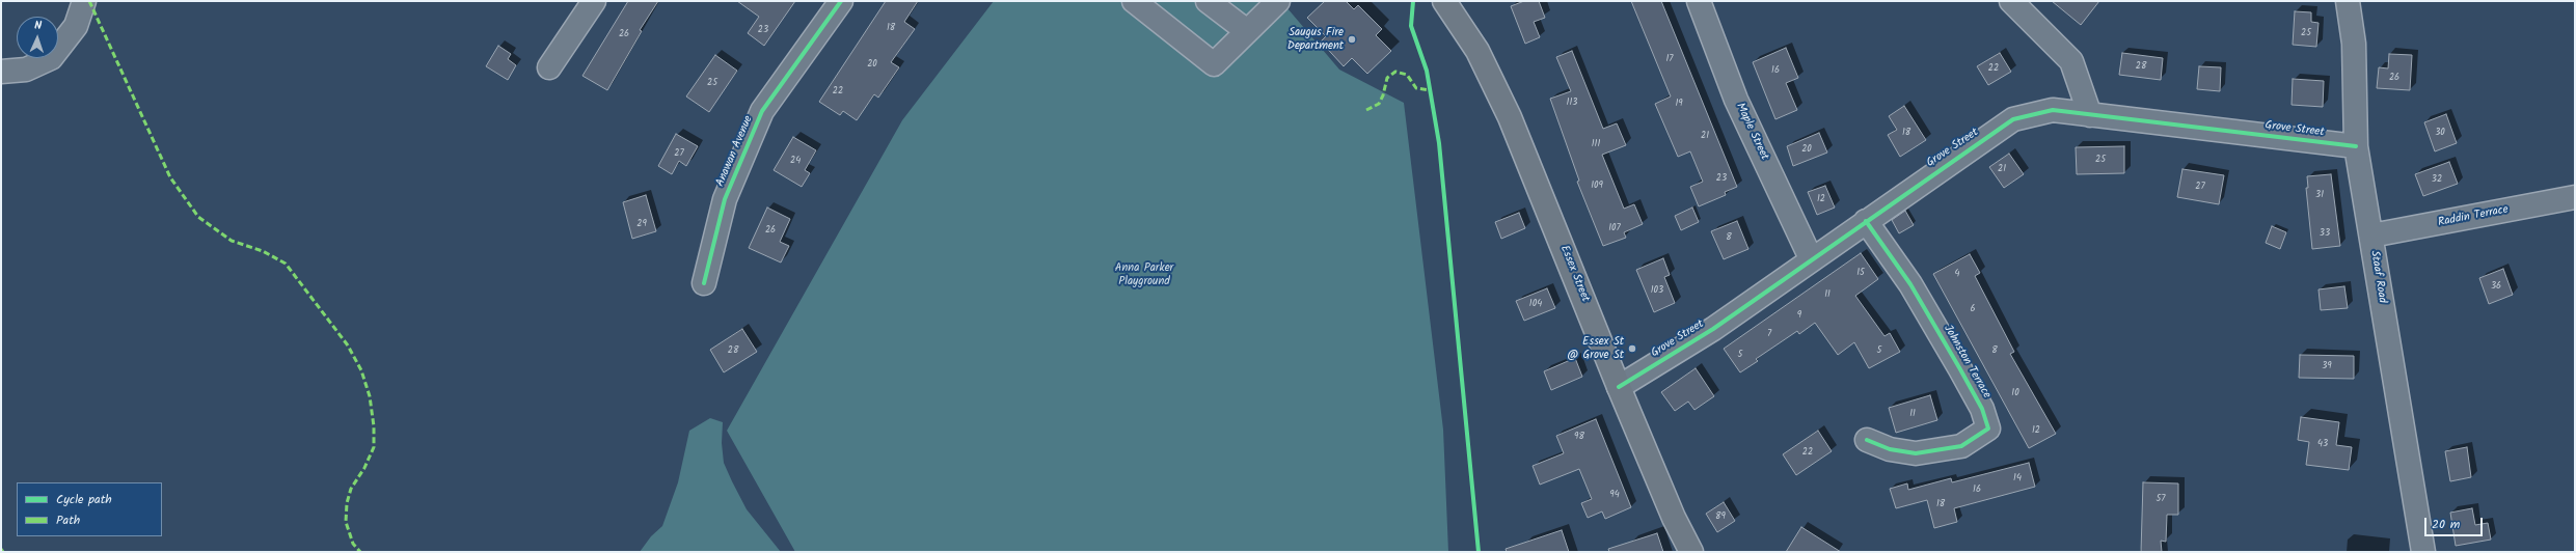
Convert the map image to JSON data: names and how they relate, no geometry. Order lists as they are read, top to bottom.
{
  "streets": {
    "main road": ["Essex Street"],
    "street": [
      "Grove Street",
      "Maple Street",
      "Anawan Avenue",
      "Raddin Terrace",
      "Staaf Road",
      "Johnston Terrace"
    ]
  },
  "crossings": [
    ["Grove Street", "Maple Street"],
    ["Grove Street", "Essex Street"],
    ["Grove Street", "Staaf Road"],
    ["Grove Street", "Johnston Terrace"],
    ["Raddin Terrace", "Staaf Road"]
  ],
  "parks": ["Anna Parker Playground"],
  "places": ["Saugus Fire Department", "Essex St @ Grove St"],
  "house_numbers": [
    "18",
    "23",
    "25",
    "26",
    "17",
    "20",
    "28",
    "22",
    "16",
    "26",
    "25",
    "22",
    "113",
    "19",
    "18",
    "30",
    "21",
    "111",
    "20",
    "27",
    "25",
    "24",
    "21",
    "23",
    "32",
    "109",
    "27",
    "31",
    "12",
    "29",
    "107",
    "26",
    "33",
    "8",
    "15",
    "4",
    "36",
    "103",
    "11",
    "104",
    "6",
    "9",
    "7",
    "28",
    "5",
    "8",
    "5",
    "39",
    "10",
    "11",
    "12",
    "98",
    "43",
    "22",
    "14",
    "16",
    "94",
    "57",
    "18",
    "89"
  ],
  "legend": ["Cycle path", "Path"],
  "scale_bar": "20 m",
  "north": "top"
}
